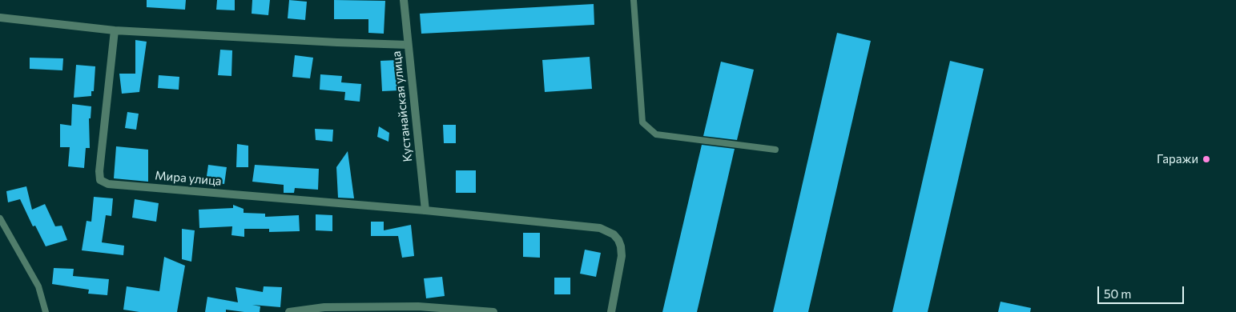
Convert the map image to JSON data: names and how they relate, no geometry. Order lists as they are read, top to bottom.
{
  "streets": {
    "street": ["Кустанайская улица", "Мира улица"]
  },
  "crossings": [
    ["Кустанайская улица", "Мира улица"]
  ],
  "places": ["Гаражи"],
  "scale_bar": "50 m"
}
